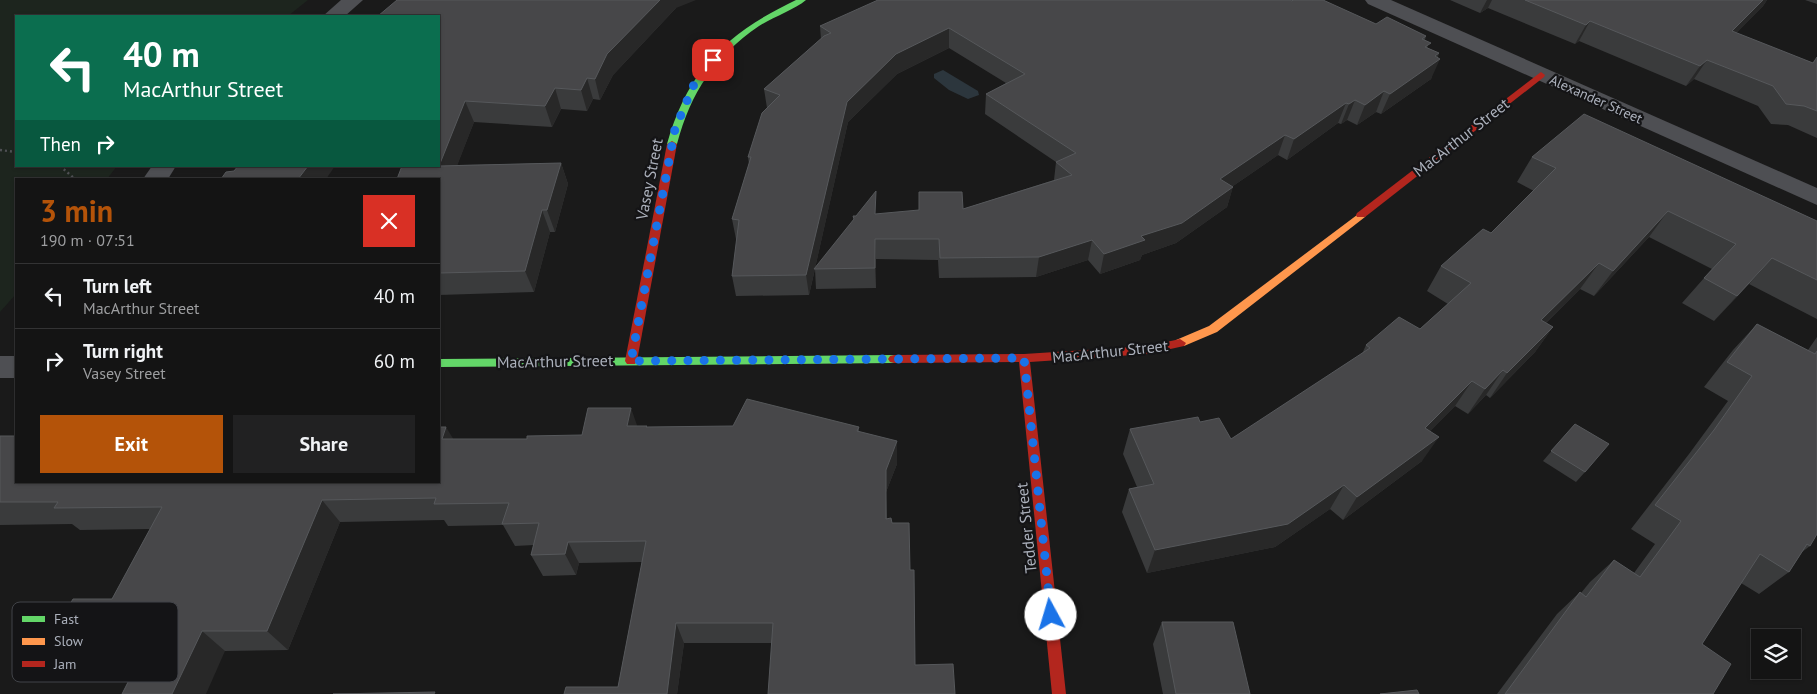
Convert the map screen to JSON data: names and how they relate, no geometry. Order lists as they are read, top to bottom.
{
  "streets": {
    "street": [
      "Alexander Street",
      "MacArthur Street",
      "Vasey Street",
      "Tedder Street"
    ]
  },
  "crossings": [
    ["Alexander Street", "MacArthur Street"],
    ["MacArthur Street", "Vasey Street"],
    ["MacArthur Street", "Tedder Street"]
  ],
  "legend": ["Fast", "Slow", "Jam"],
  "page": {
    "turn": ["40 m", "MacArthur Street"],
    "then": "Then",
    "heading": ["3 min", "190 m · 07:51"],
    "list": [
      {
        "name": "Turn left",
        "note": "MacArthur Street",
        "value": "40 m"
      },
      {
        "name": "Turn right",
        "note": "Vasey Street",
        "value": "60 m"
      }
    ],
    "buttons": ["Exit", "Share"]
  }
}
